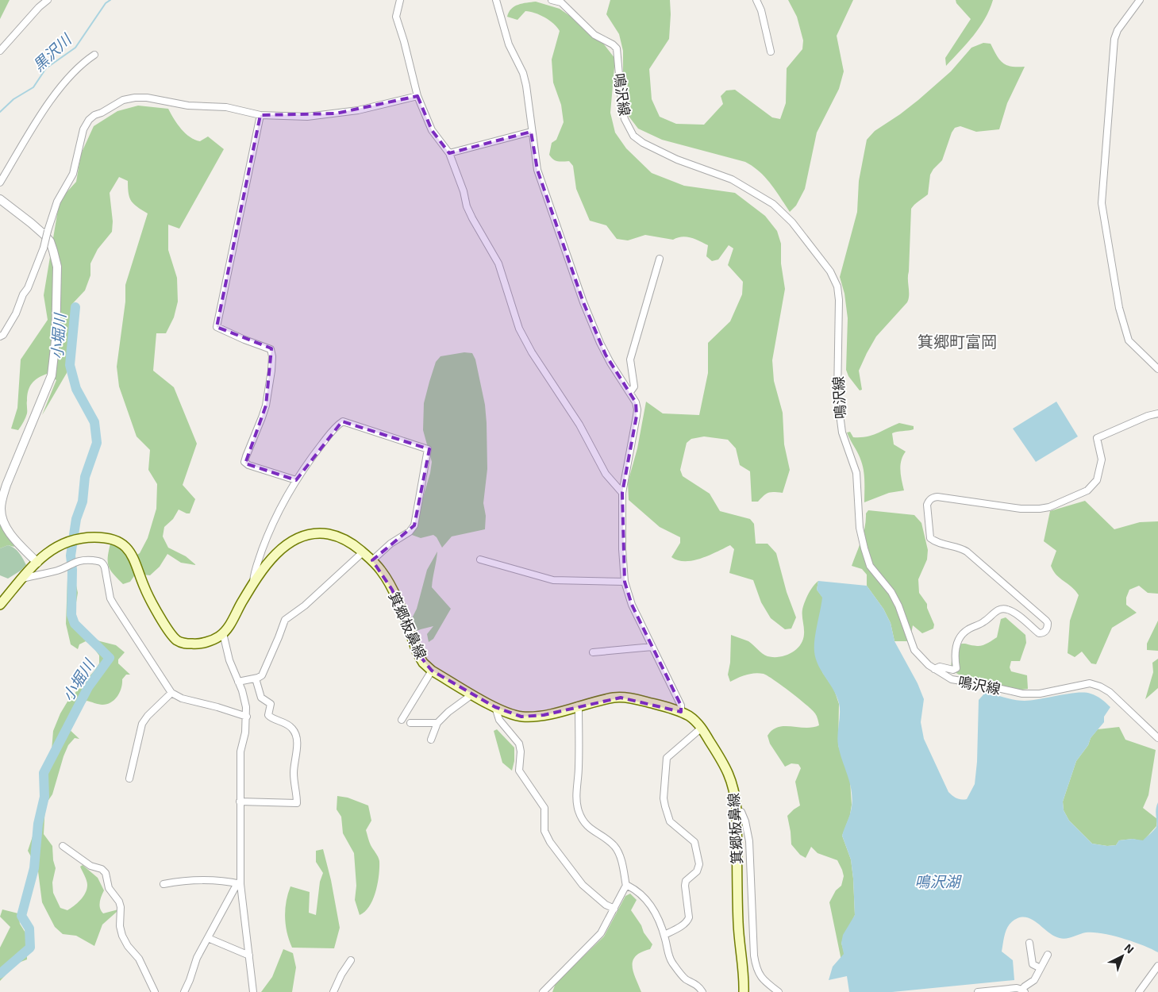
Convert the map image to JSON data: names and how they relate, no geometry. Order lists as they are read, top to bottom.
{
  "streets": {
    "main road": ["箕郷板鼻線"],
    "street": ["鳴沢線"]
  },
  "districts": ["箕郷町富岡"],
  "water": ["黒沢川", "小堀川", "鳴沢湖"],
  "north": "top right"
}
